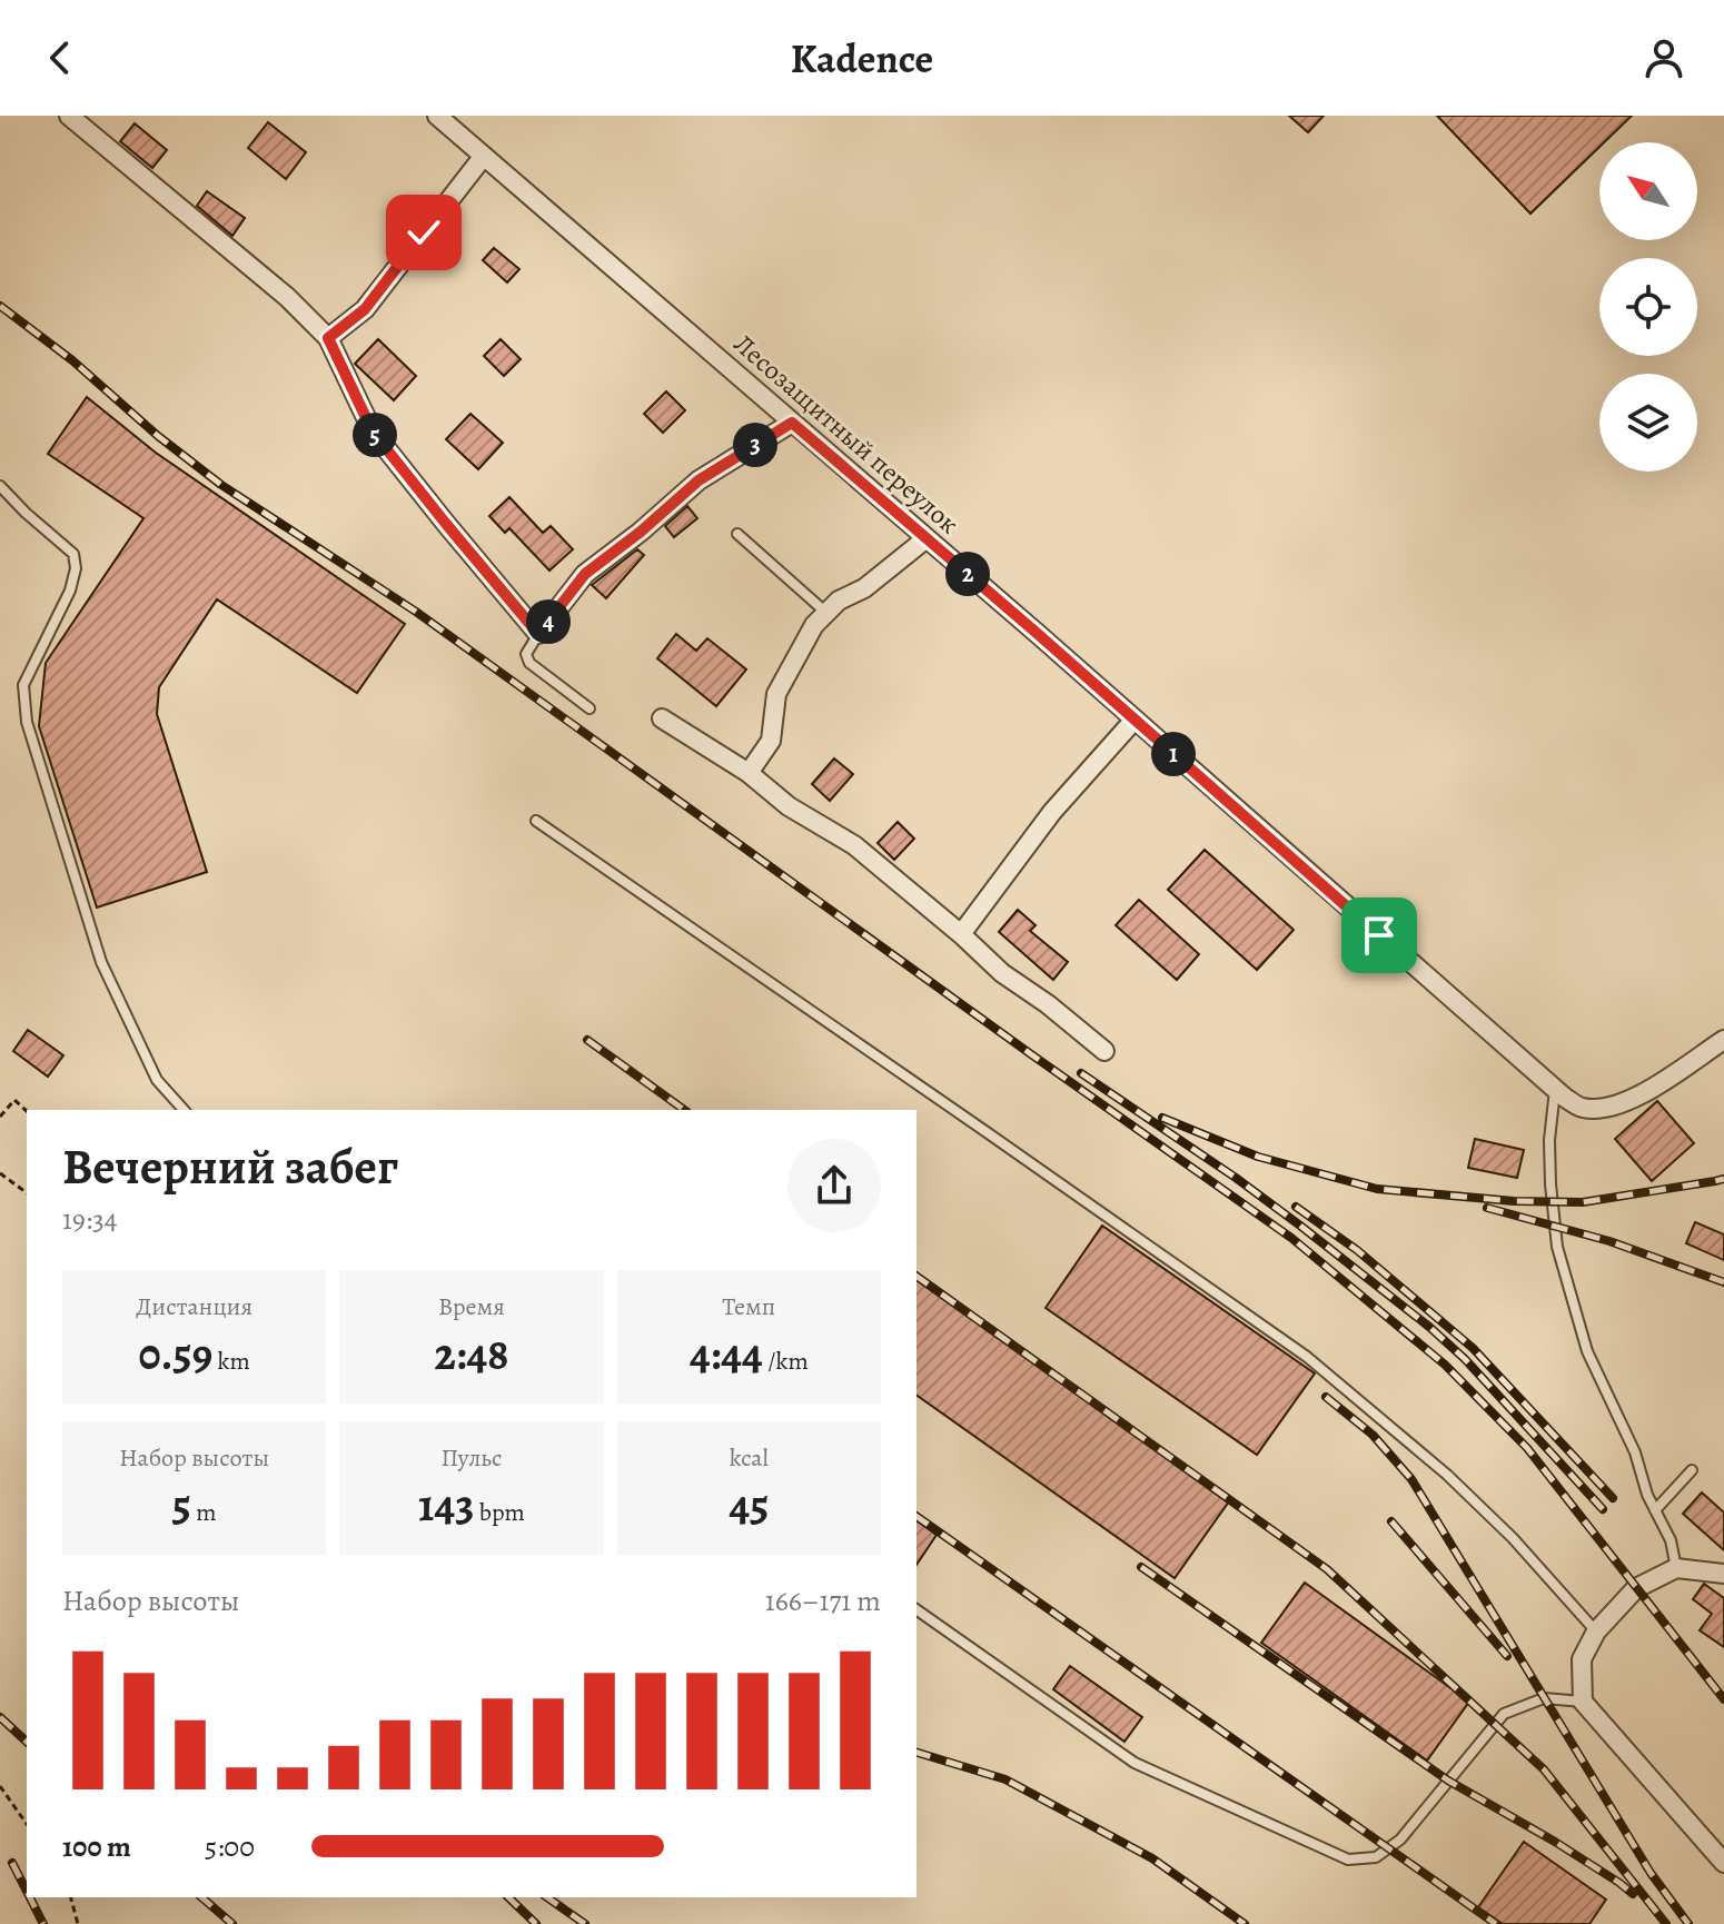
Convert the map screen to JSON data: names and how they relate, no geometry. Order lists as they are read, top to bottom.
{
  "streets": {
    "street": ["Лесозащитный переулок"]
  },
  "north": "top left",
  "page": {
    "header": "Kadence",
    "pins": [
      "5",
      "3",
      "2",
      "4",
      "1"
    ],
    "heading": ["Вечерний забег", "19:34"],
    "stats": [
      ["Дистанция", "0.59 km"],
      ["Время", "2:48"],
      ["Темп", "4:44 /km"],
      ["Набор высоты", "5 m"],
      ["Пульс", "143 bpm"],
      ["kcal", "45"]
    ],
    "chart": ["Набор высоты", "166–171 m"],
    "list": [
      {
        "name": "100 m",
        "note": "5:00"
      }
    ]
  }
}
